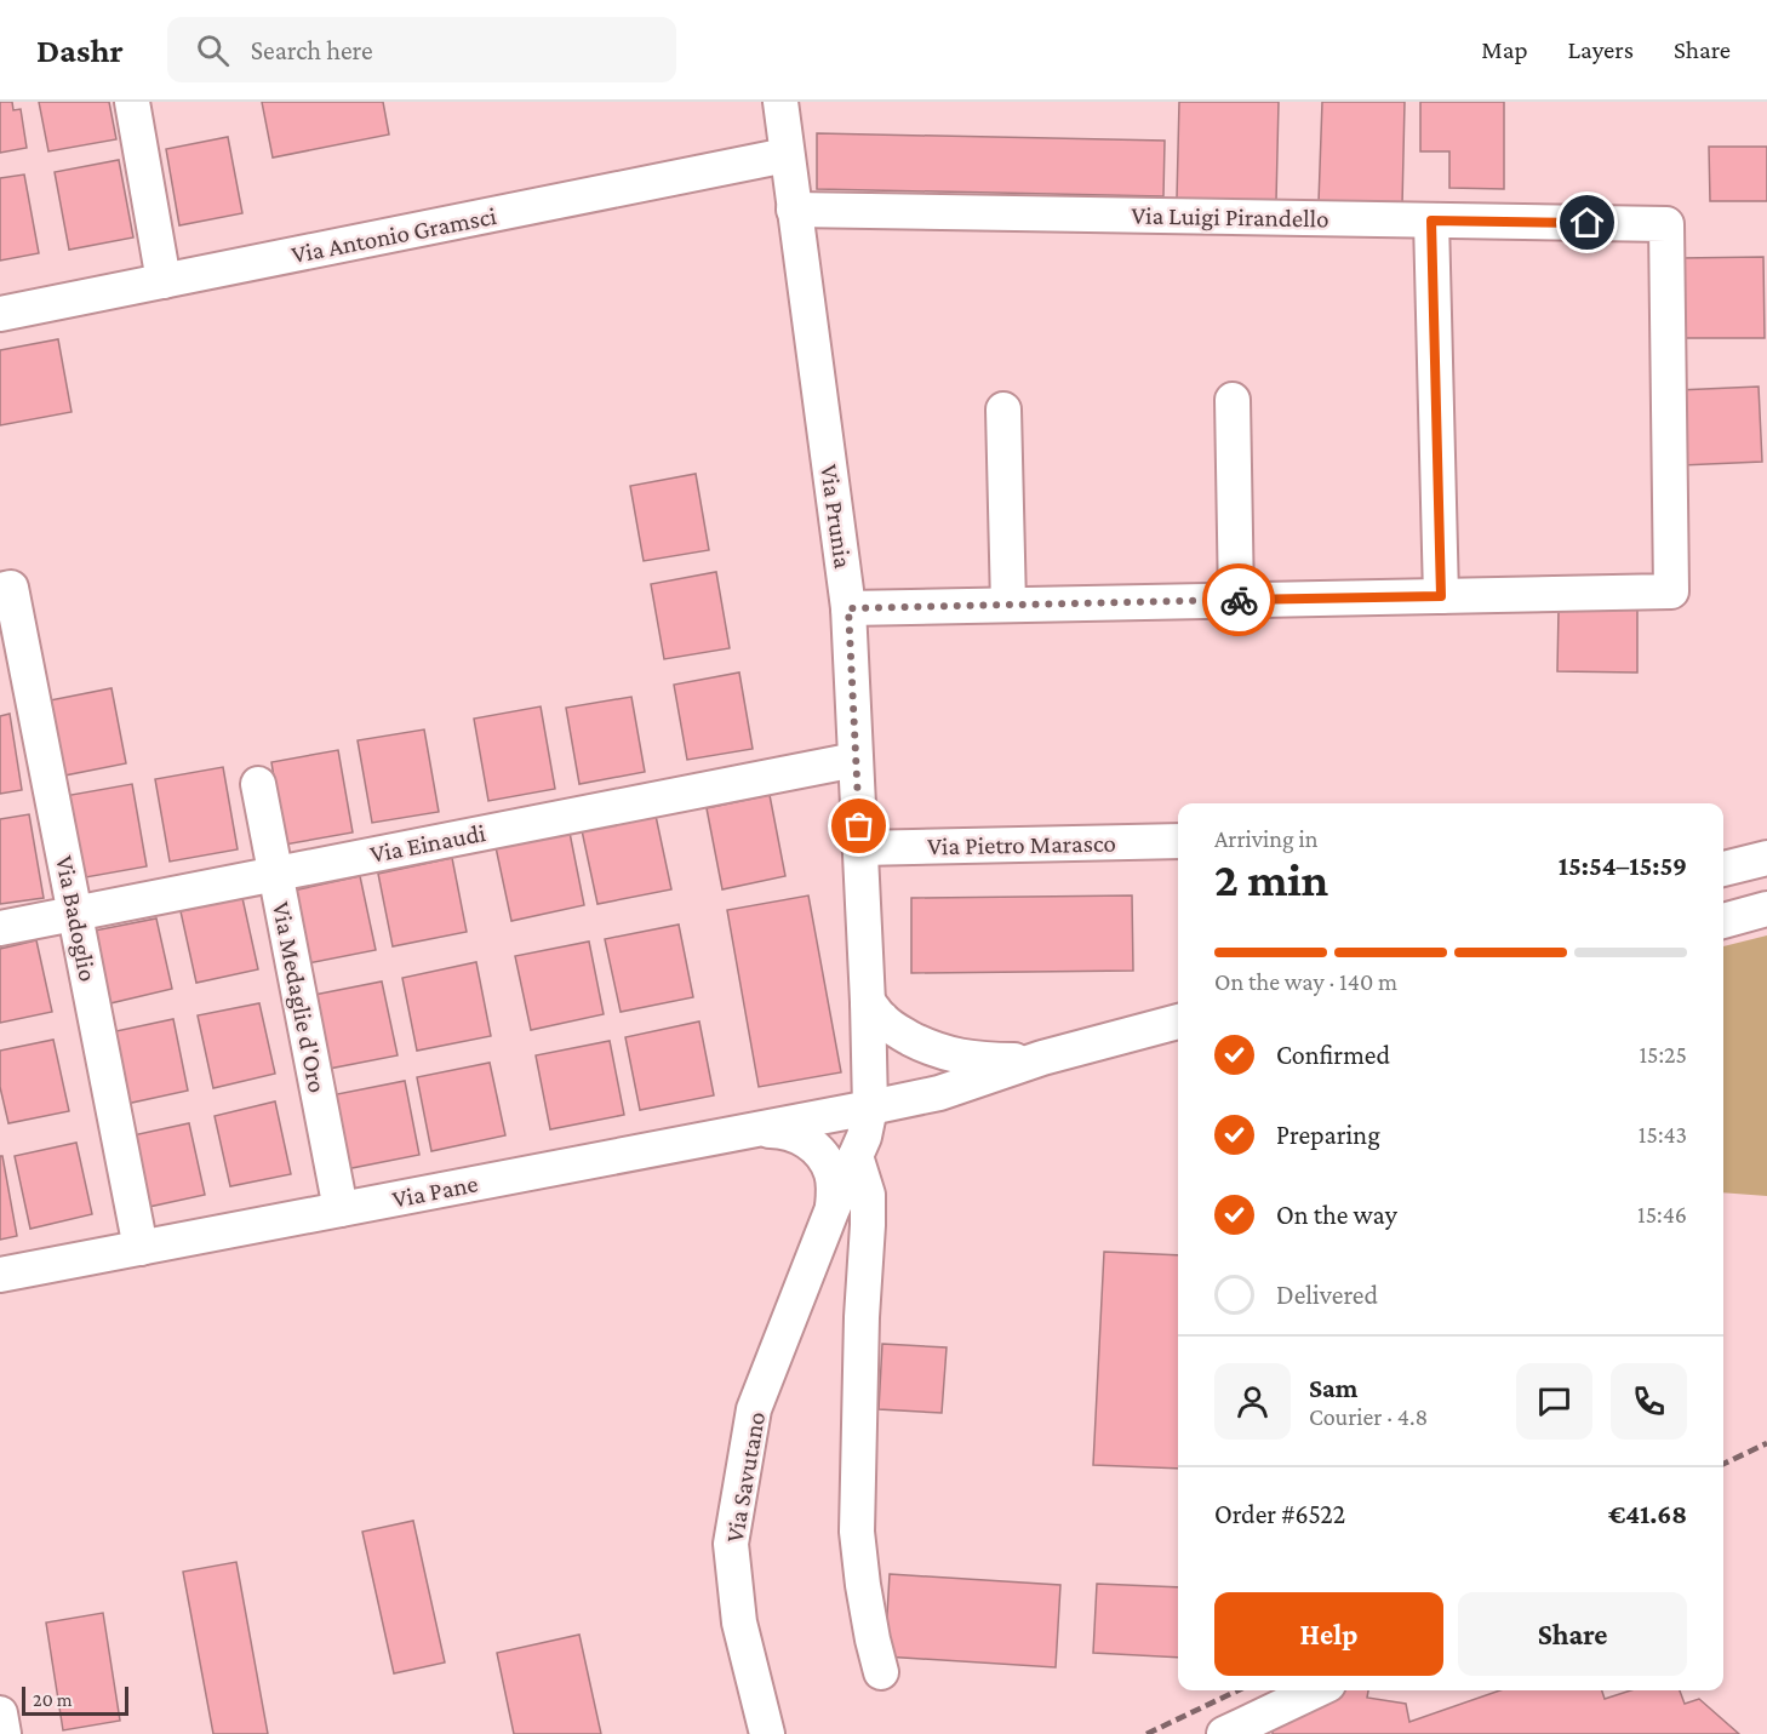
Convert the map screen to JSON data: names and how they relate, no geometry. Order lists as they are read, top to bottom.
{
  "streets": {
    "street": [
      "Via Luigi Pirandello",
      "Via Antonio Gramsci",
      "Via Prunia",
      "Via Einaudi",
      "Via Pietro Marasco",
      "Via Badoglio",
      "Via Medaglie d'Oro",
      "Via Pane",
      "Via Savutano"
    ]
  },
  "crossings": [
    ["Via Luigi Pirandello", "Via Prunia"],
    ["Via Antonio Gramsci", "Via Prunia"],
    ["Via Prunia", "Via Einaudi"],
    ["Via Prunia", "Via Pietro Marasco"],
    ["Via Prunia", "Via Pane"],
    ["Via Prunia", "Via Savutano"],
    ["Via Einaudi", "Via Badoglio"],
    ["Via Einaudi", "Via Medaglie d'Oro"],
    ["Via Badoglio", "Via Pane"],
    ["Via Medaglie d'Oro", "Via Pane"]
  ],
  "scale_bar": "20 m",
  "page": {
    "header": "Dashr",
    "search": "Search here",
    "nav": ["Map", "Layers", "Share"],
    "heading": ["2 min", "Arriving in", "15:54–15:59"],
    "panel": [
      "Sam",
      "Courier · 4.8",
      "Order #6522",
      "€41.68"
    ],
    "bar": "On the way · 140 m",
    "list": [
      ["Confirmed", "15:25"],
      ["Preparing", "15:43"],
      ["On the way", "15:46"],
      "Delivered"
    ],
    "buttons": ["Help", "Share"],
    "scale": "20 m"
  }
}
